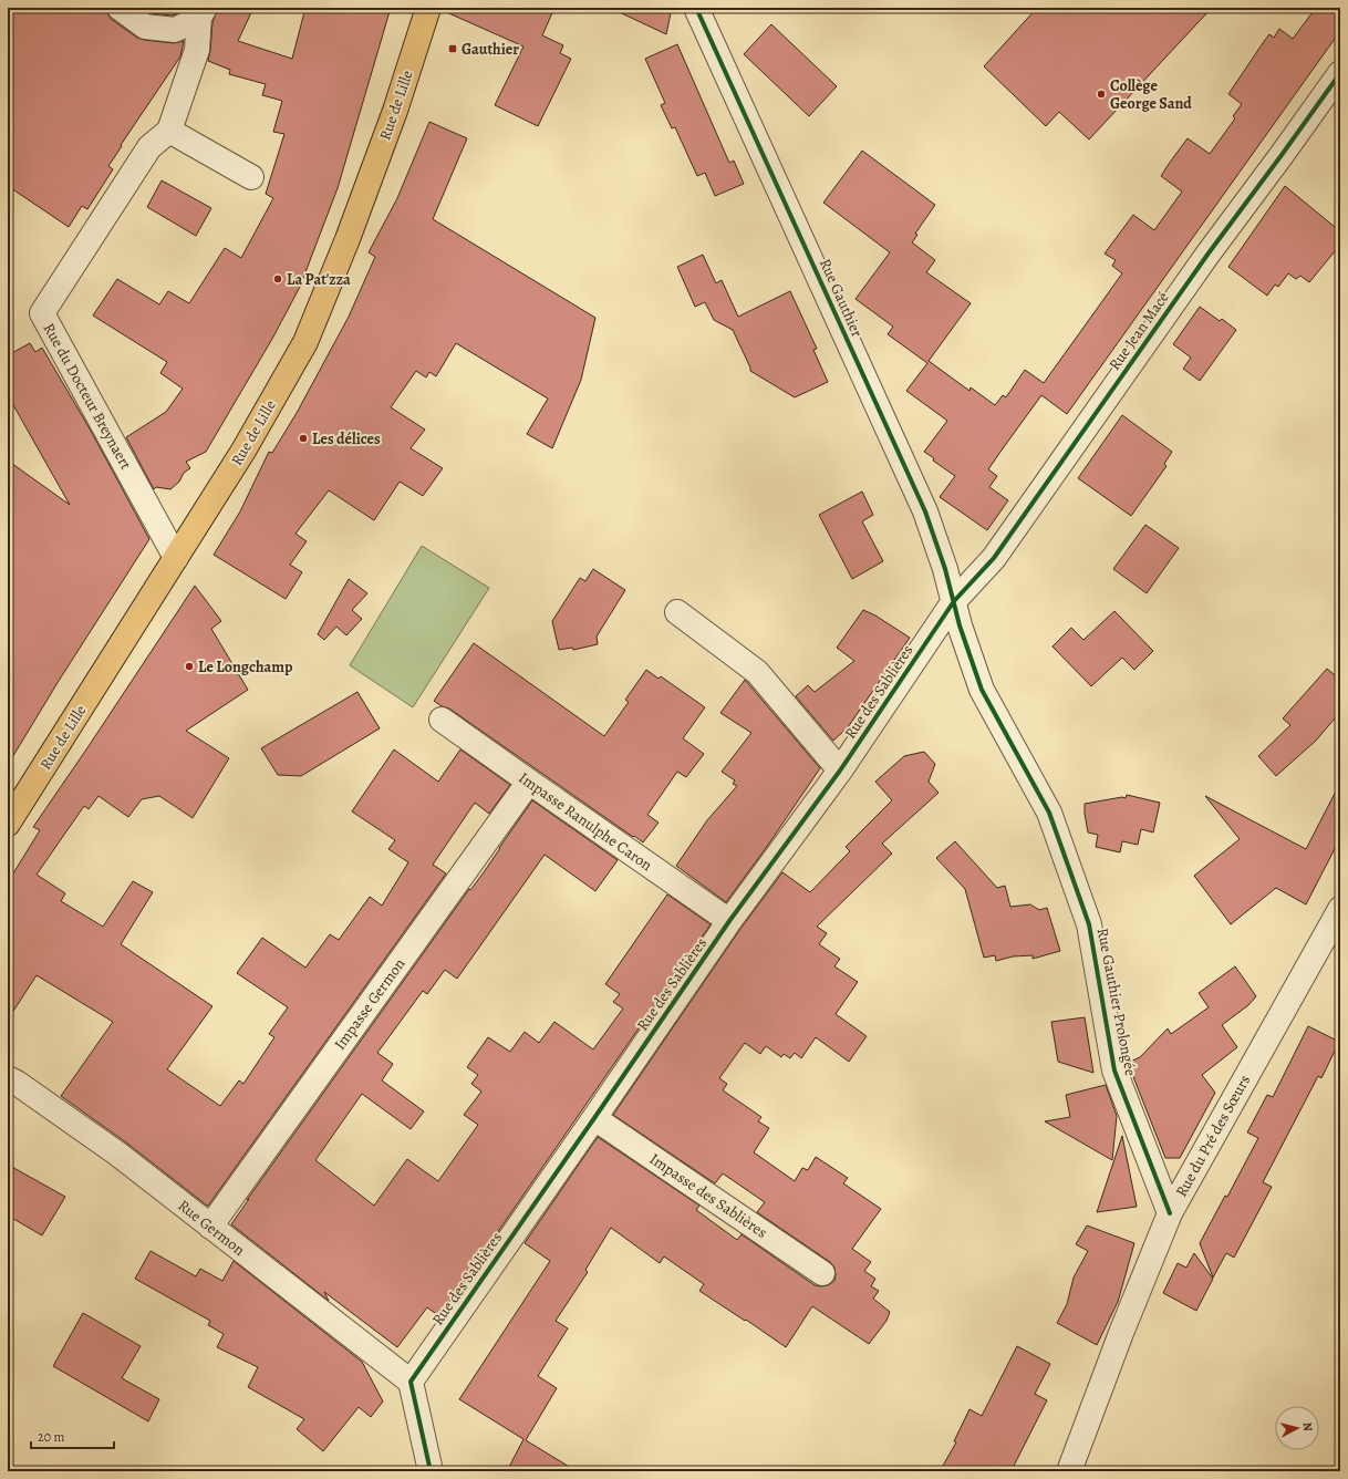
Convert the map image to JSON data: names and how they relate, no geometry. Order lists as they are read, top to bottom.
{
  "streets": {
    "main road": ["Rue de Lille"],
    "street": [
      "Rue Gauthier",
      "Rue Jean Macé",
      "Rue du Docteur Breynaert",
      "Rue des Sablières",
      "Impasse Ranulphe Caron",
      "Rue Gauthier Prolongée",
      "Impasse Germon",
      "Rue du Pré des Sœurs",
      "Impasse des Sablières",
      "Rue Germon"
    ]
  },
  "crossings": [
    ["Rue de Lille", "Rue du Docteur Breynaert"],
    ["Rue Gauthier", "Rue Jean Macé"],
    ["Rue Gauthier", "Rue des Sablières"],
    ["Rue Gauthier", "Rue Gauthier Prolongée"],
    ["Rue Jean Macé", "Rue des Sablières"],
    ["Rue Jean Macé", "Rue Gauthier Prolongée"],
    ["Rue des Sablières", "Impasse Ranulphe Caron"],
    ["Rue des Sablières", "Rue Gauthier Prolongée"],
    ["Rue des Sablières", "Impasse des Sablières"],
    ["Rue des Sablières", "Rue Germon"],
    ["Impasse Ranulphe Caron", "Impasse Germon"],
    ["Rue Gauthier Prolongée", "Rue du Pré des Sœurs"],
    ["Impasse Germon", "Rue Germon"]
  ],
  "places": {
    "transit": ["Gauthier"],
    "other": [
      "Collège George Sand",
      "La Pat'zza",
      "Les délices",
      "Le Longchamp"
    ]
  },
  "scale_bar": "20 m",
  "north": "right"
}
